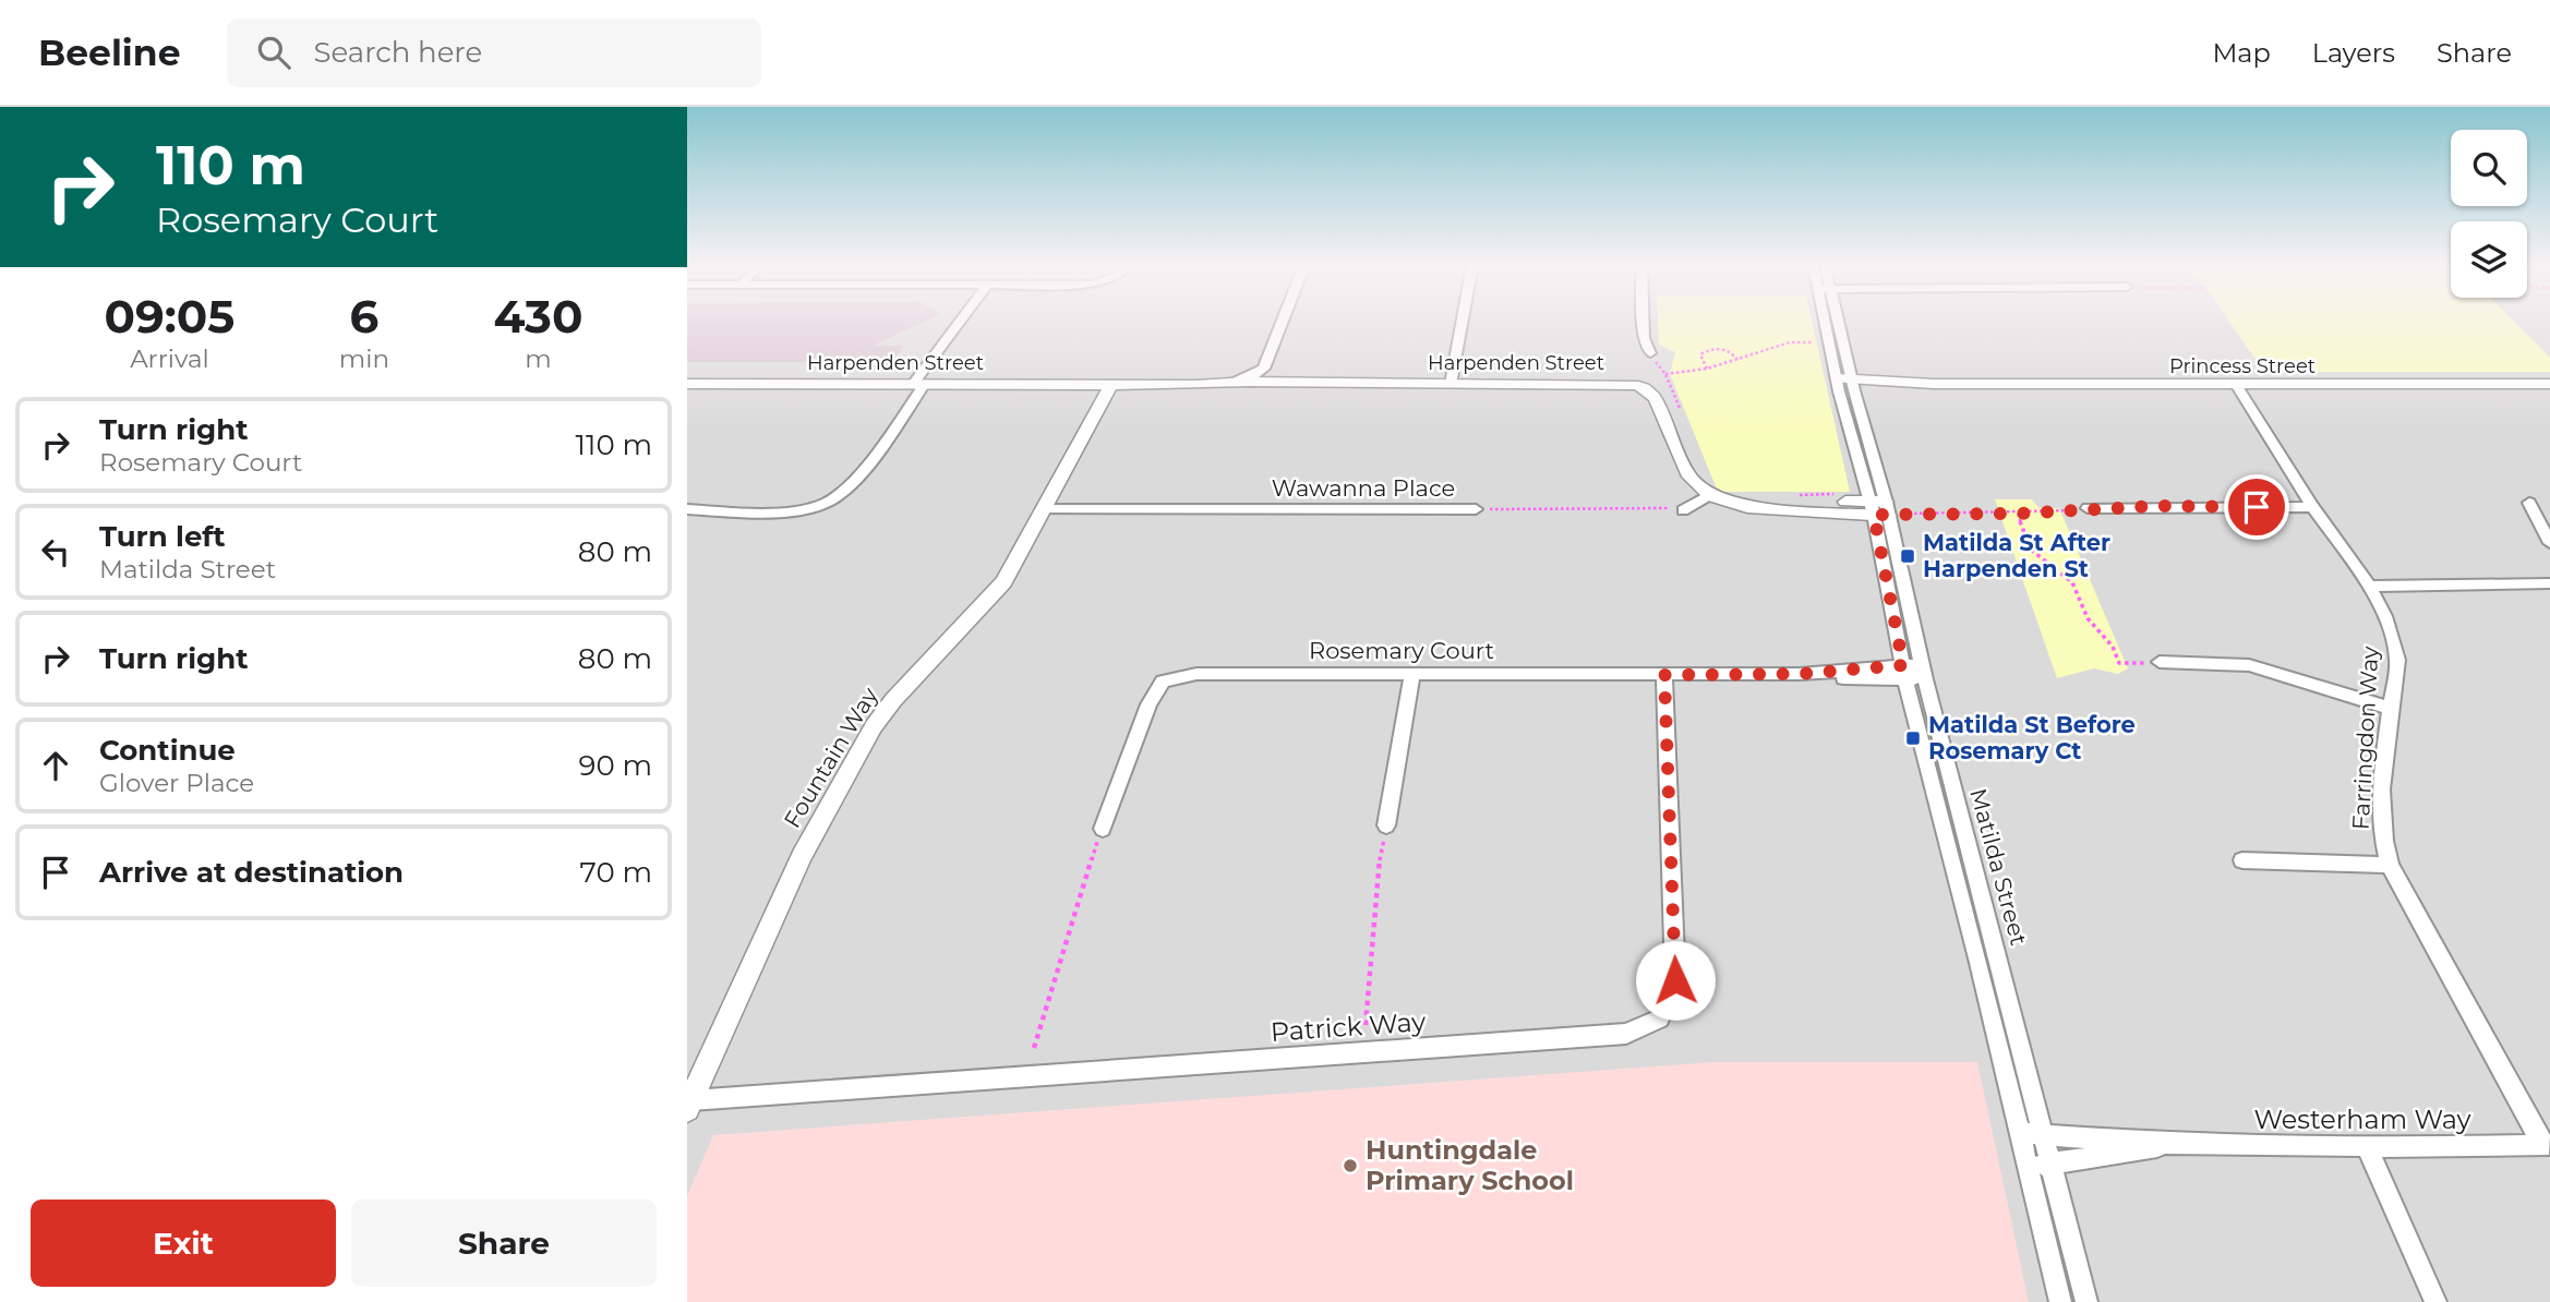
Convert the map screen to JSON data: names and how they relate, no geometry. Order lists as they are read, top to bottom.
{
  "streets": {
    "street": [
      "Harpenden Street",
      "Princess Street",
      "Wawanna Place",
      "Rosemary Court",
      "Farringdon Way",
      "Fountain Way",
      "Matilda Street",
      "Patrick Way",
      "Westerham Way"
    ]
  },
  "crossings": [
    ["Harpenden Street", "Fountain Way"],
    ["Princess Street", "Farringdon Way"],
    ["Princess Street", "Matilda Street"],
    ["Wawanna Place", "Fountain Way"],
    ["Rosemary Court", "Matilda Street"],
    ["Rosemary Court", "Patrick Way"],
    ["Farringdon Way", "Westerham Way"],
    ["Fountain Way", "Patrick Way"],
    ["Matilda Street", "Westerham Way"]
  ],
  "places": {
    "transit": ["Matilda St After Harpenden St", "Matilda St Before Rosemary Ct"],
    "other": ["Huntingdale Primary School"]
  },
  "page": {
    "header": "Beeline",
    "search": "Search here",
    "nav": ["Map", "Layers", "Share"],
    "turn": ["110 m", "Rosemary Court"],
    "eta": [
      "09:05",
      "Arrival",
      "6",
      "min",
      "430",
      "m"
    ],
    "list": [
      {
        "name": "Turn right",
        "note": "Rosemary Court",
        "value": "110 m"
      },
      {
        "name": "Turn left",
        "note": "Matilda Street",
        "value": "80 m"
      },
      {
        "name": "Turn right",
        "value": "80 m"
      },
      {
        "name": "Continue",
        "note": "Glover Place",
        "value": "90 m"
      },
      {
        "name": "Arrive at destination",
        "value": "70 m"
      }
    ],
    "buttons": ["Exit", "Share"]
  }
}
